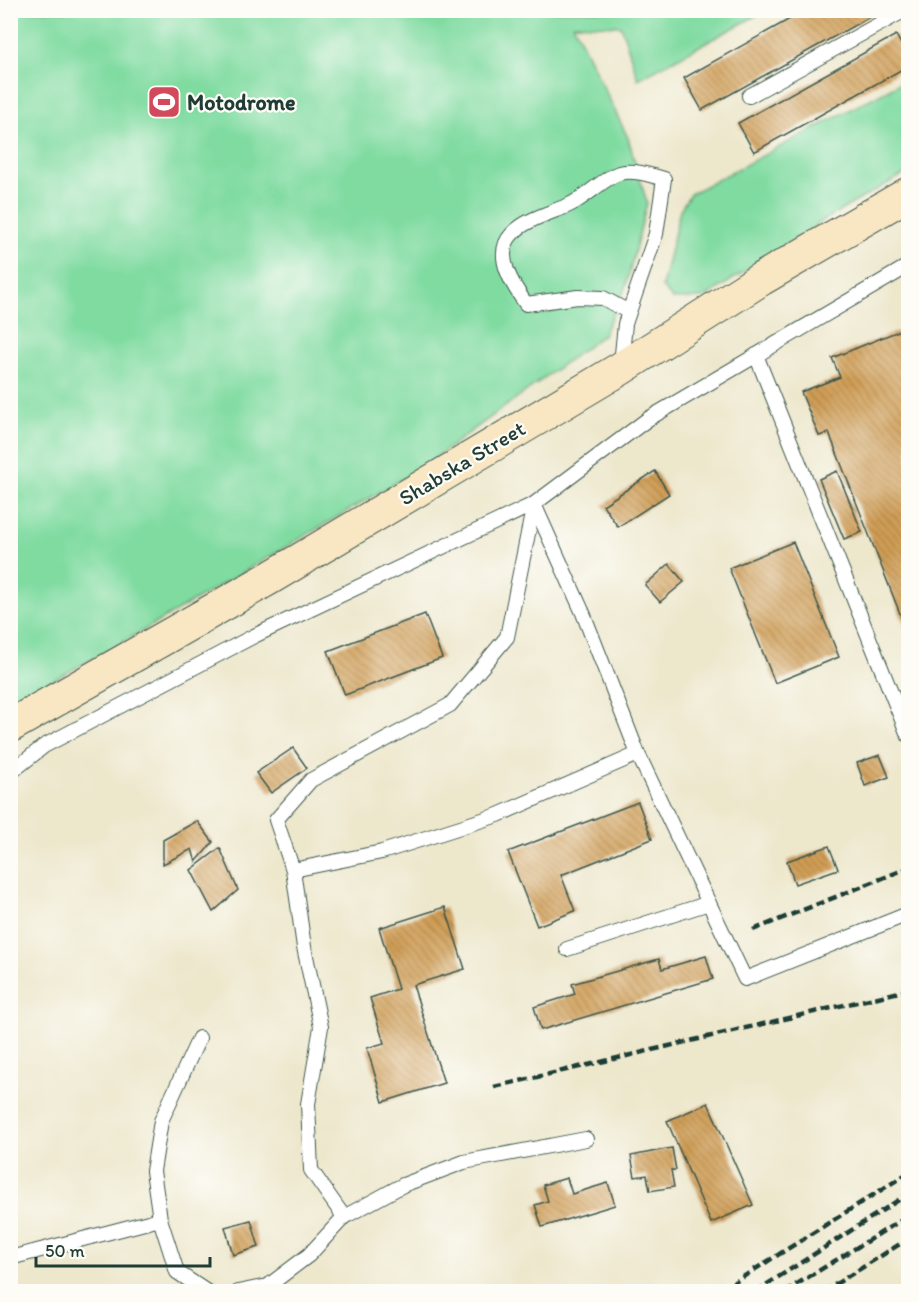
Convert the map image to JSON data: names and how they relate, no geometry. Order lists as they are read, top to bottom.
{
  "streets": {
    "street": ["Shabska Street"]
  },
  "places": {
    "sports": ["Motodrome"]
  },
  "scale_bar": "50 m"
}
